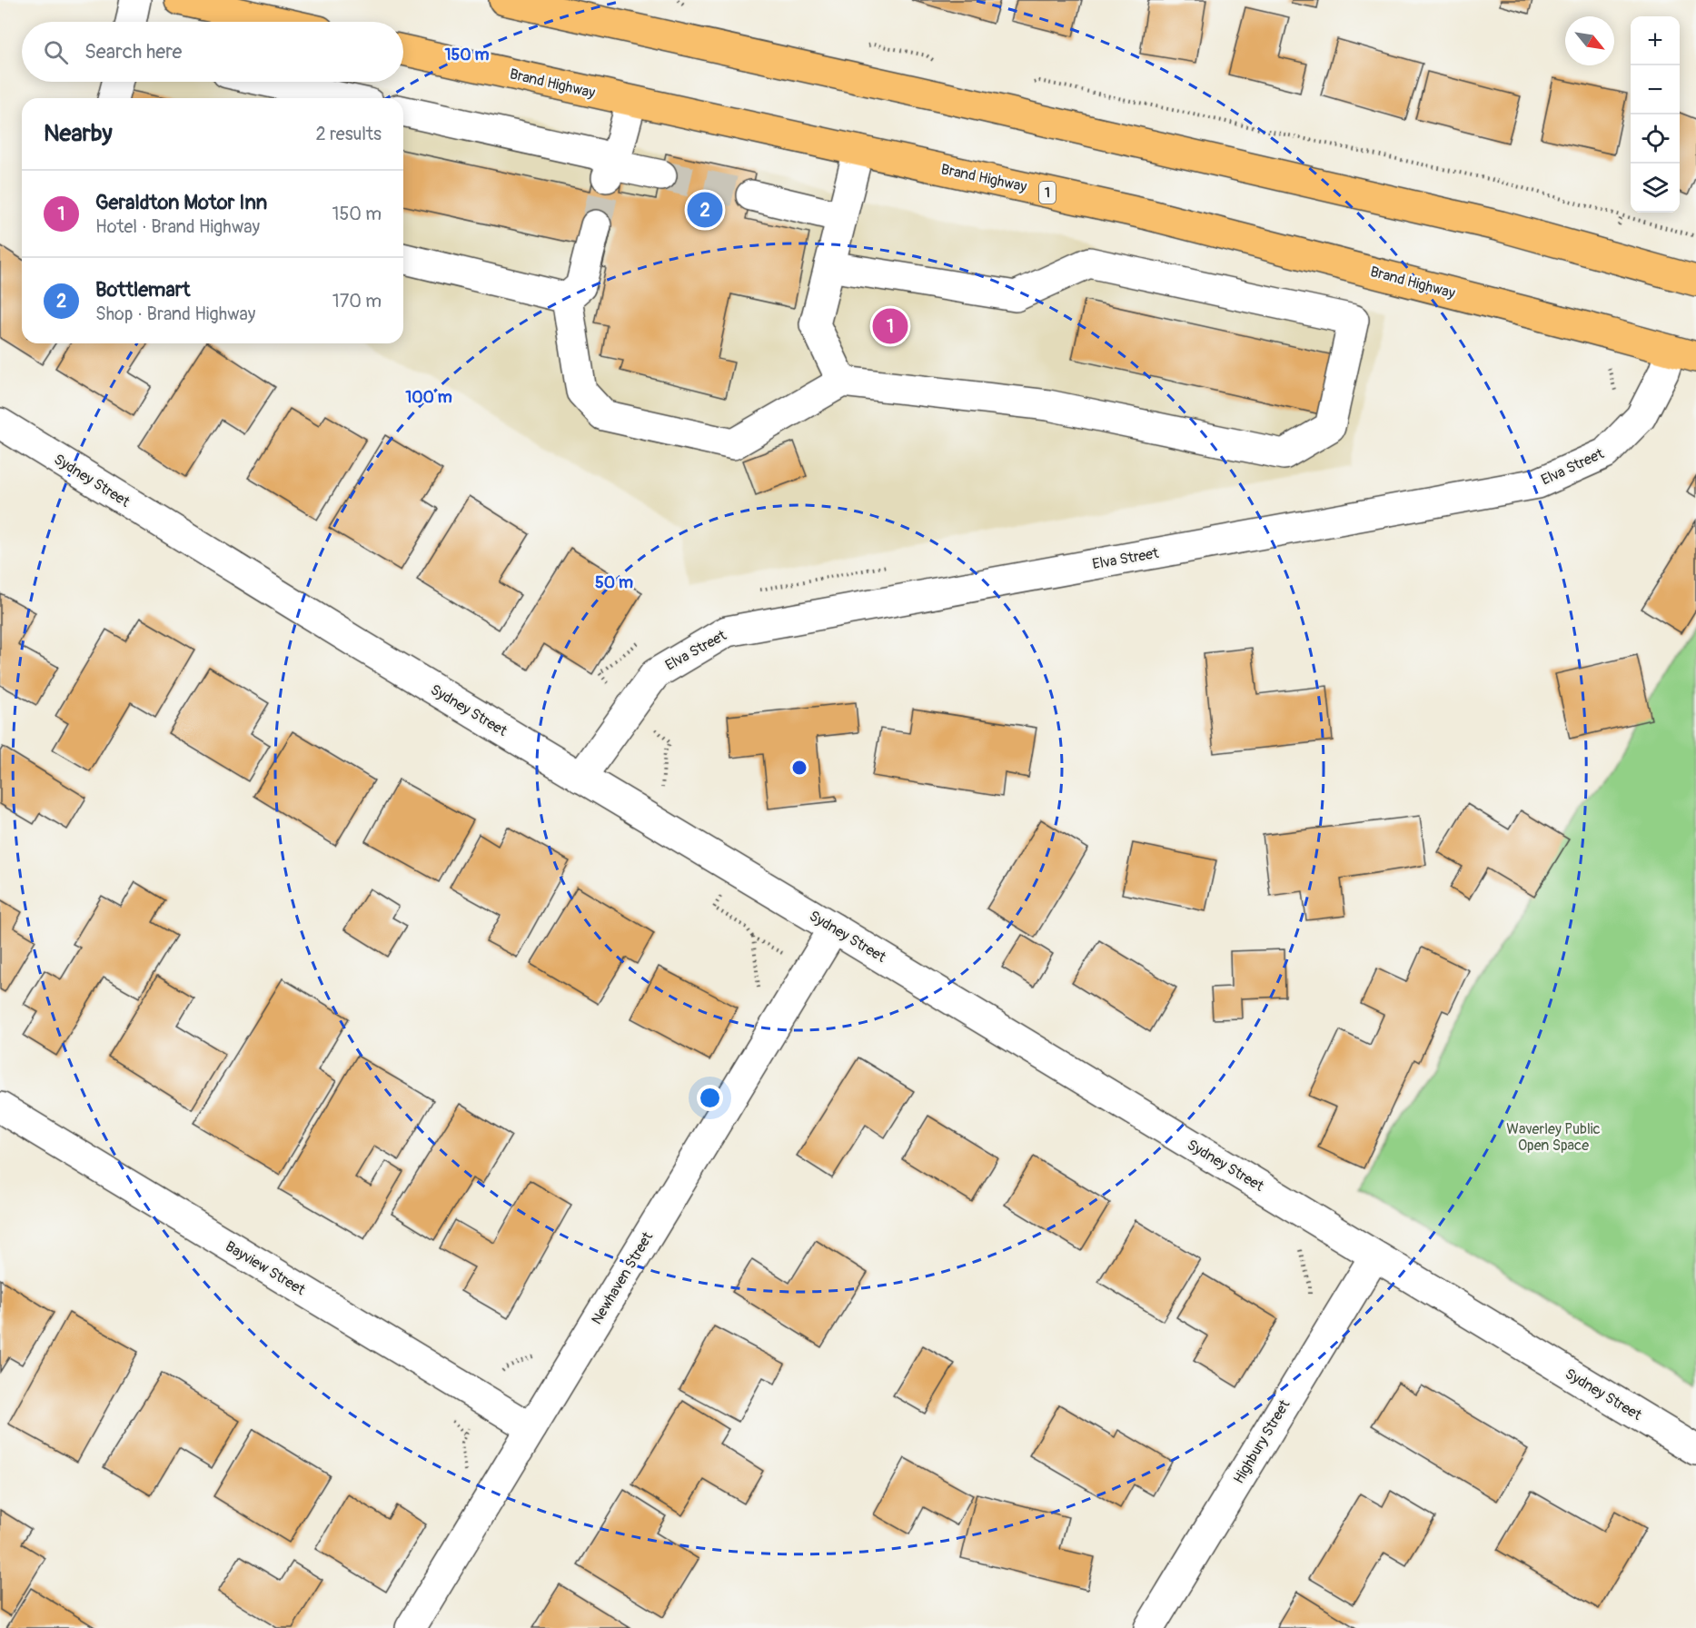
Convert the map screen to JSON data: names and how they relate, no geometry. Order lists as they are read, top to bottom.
{
  "streets": {
    "highway": ["Brand Highway", "1"],
    "street": [
      "Elva Street",
      "Sydney Street",
      "Bayview Street",
      "Newhaven Street",
      "Highbury Street"
    ]
  },
  "crossings": [
    ["Brand Highway", "Elva Street"],
    ["Elva Street", "Sydney Street"],
    ["Sydney Street", "Newhaven Street"],
    ["Sydney Street", "Highbury Street"],
    ["Bayview Street", "Newhaven Street"]
  ],
  "parks": ["Waverley Public Open Space"],
  "north": "bottom right",
  "page": {
    "map_buttons": ["+", "−"],
    "search": "Search here",
    "heading": ["Nearby", "2 results"],
    "list": [
      {
        "mark": "1",
        "name": "Geraldton Motor Inn",
        "note": "Hotel · Brand Highway",
        "value": "150 m"
      },
      {
        "mark": "2",
        "name": "Bottlemart",
        "note": "Shop · Brand Highway",
        "value": "170 m"
      }
    ],
    "pins": ["2", "1"]
  },
  "rings": ["150 m", "100 m", "50 m"]
}
